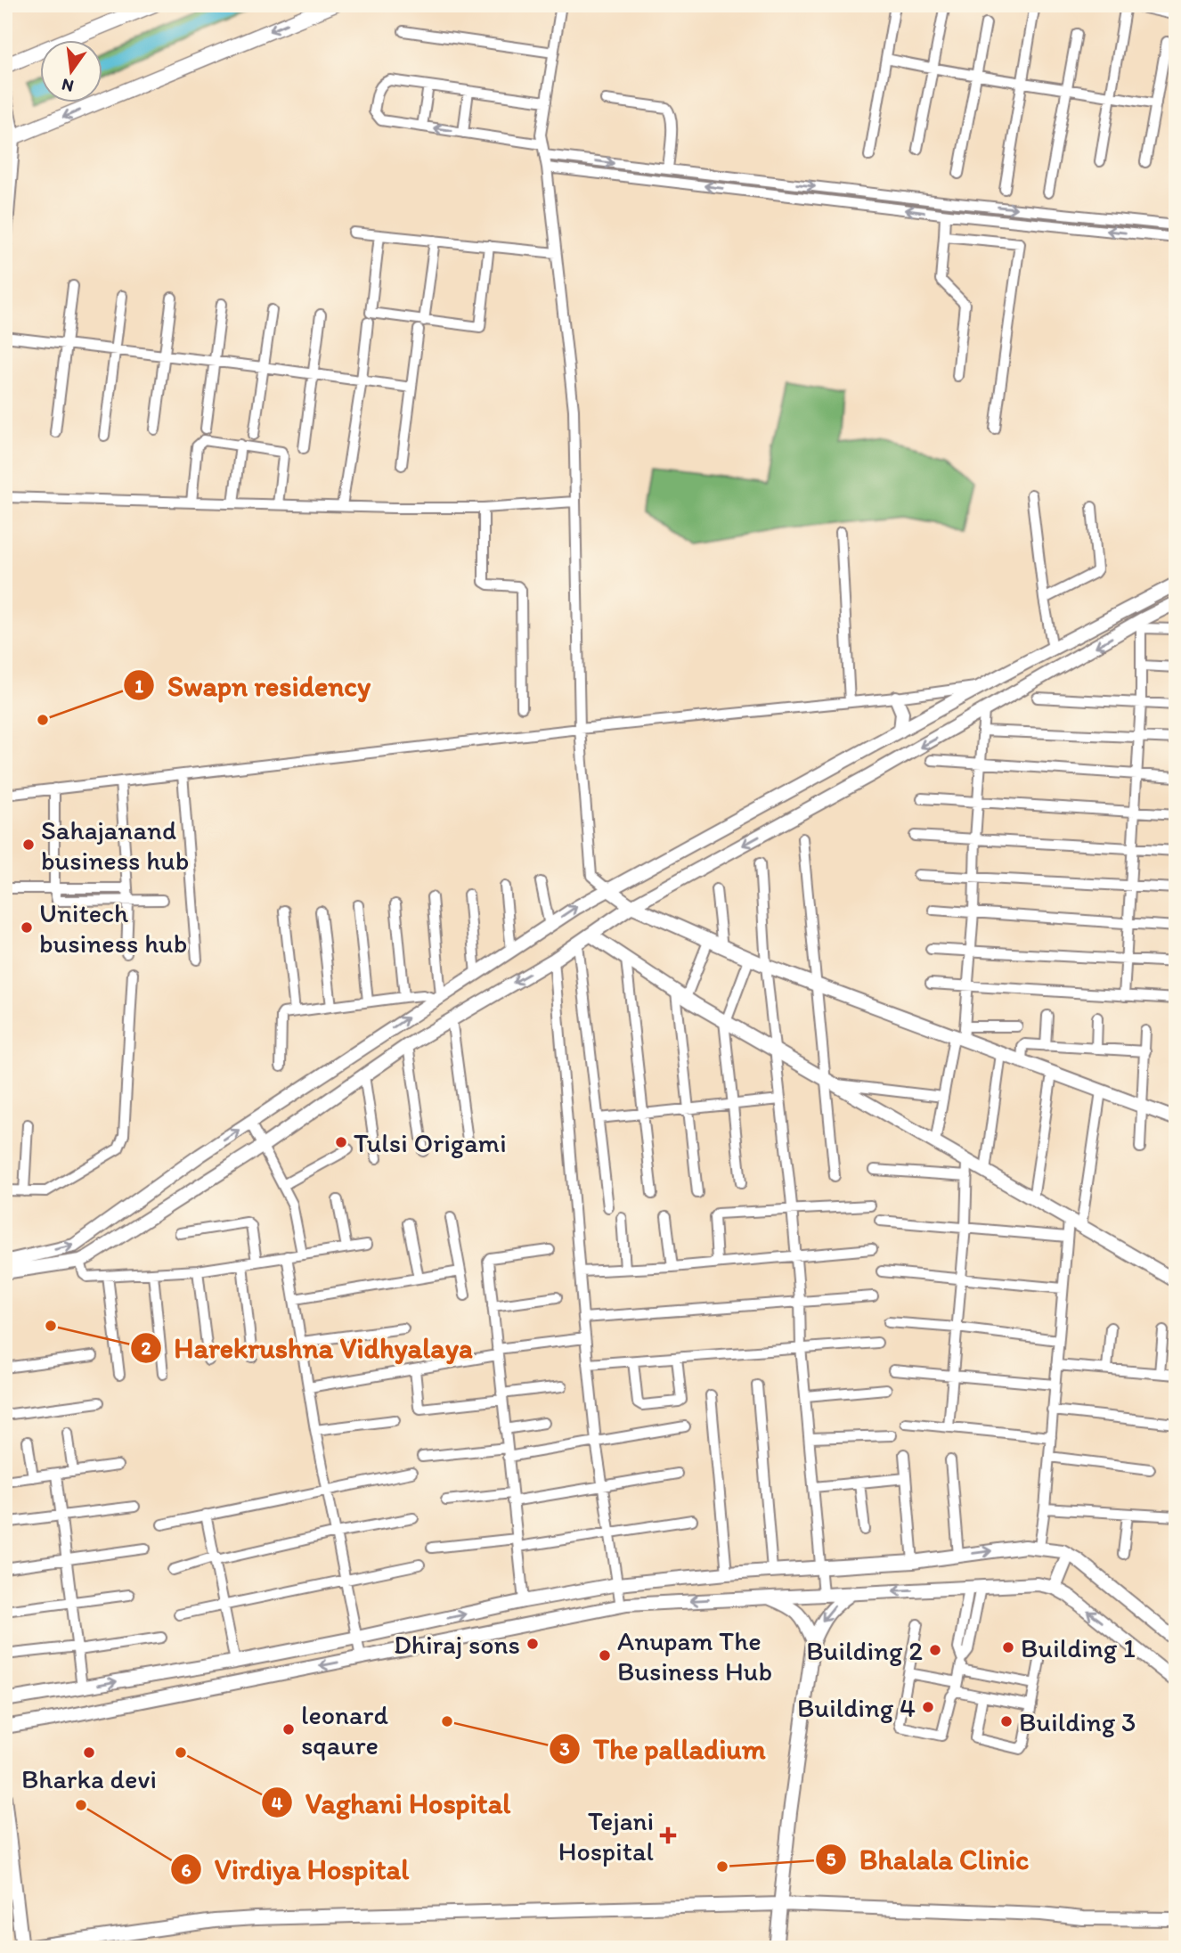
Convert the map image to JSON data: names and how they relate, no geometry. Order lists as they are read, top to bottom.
{
  "places": {
    "other": [
      "Swapn residency",
      "Sahajanand business hub",
      "Unitech business hub",
      "Tulsi Origami",
      "Harekrushna Vidhyalaya",
      "Dhiraj sons",
      "Building 1",
      "Building 2",
      "Anupam The Business Hub",
      "Building 4",
      "The palladium",
      "Building 3",
      "leonard sqaure",
      "Bharka devi",
      "Vaghani Hospital",
      "Virdiya Hospital",
      "Bhalala Clinic"
    ],
    "health": ["Tejani Hospital"]
  },
  "north": "bottom"
}
